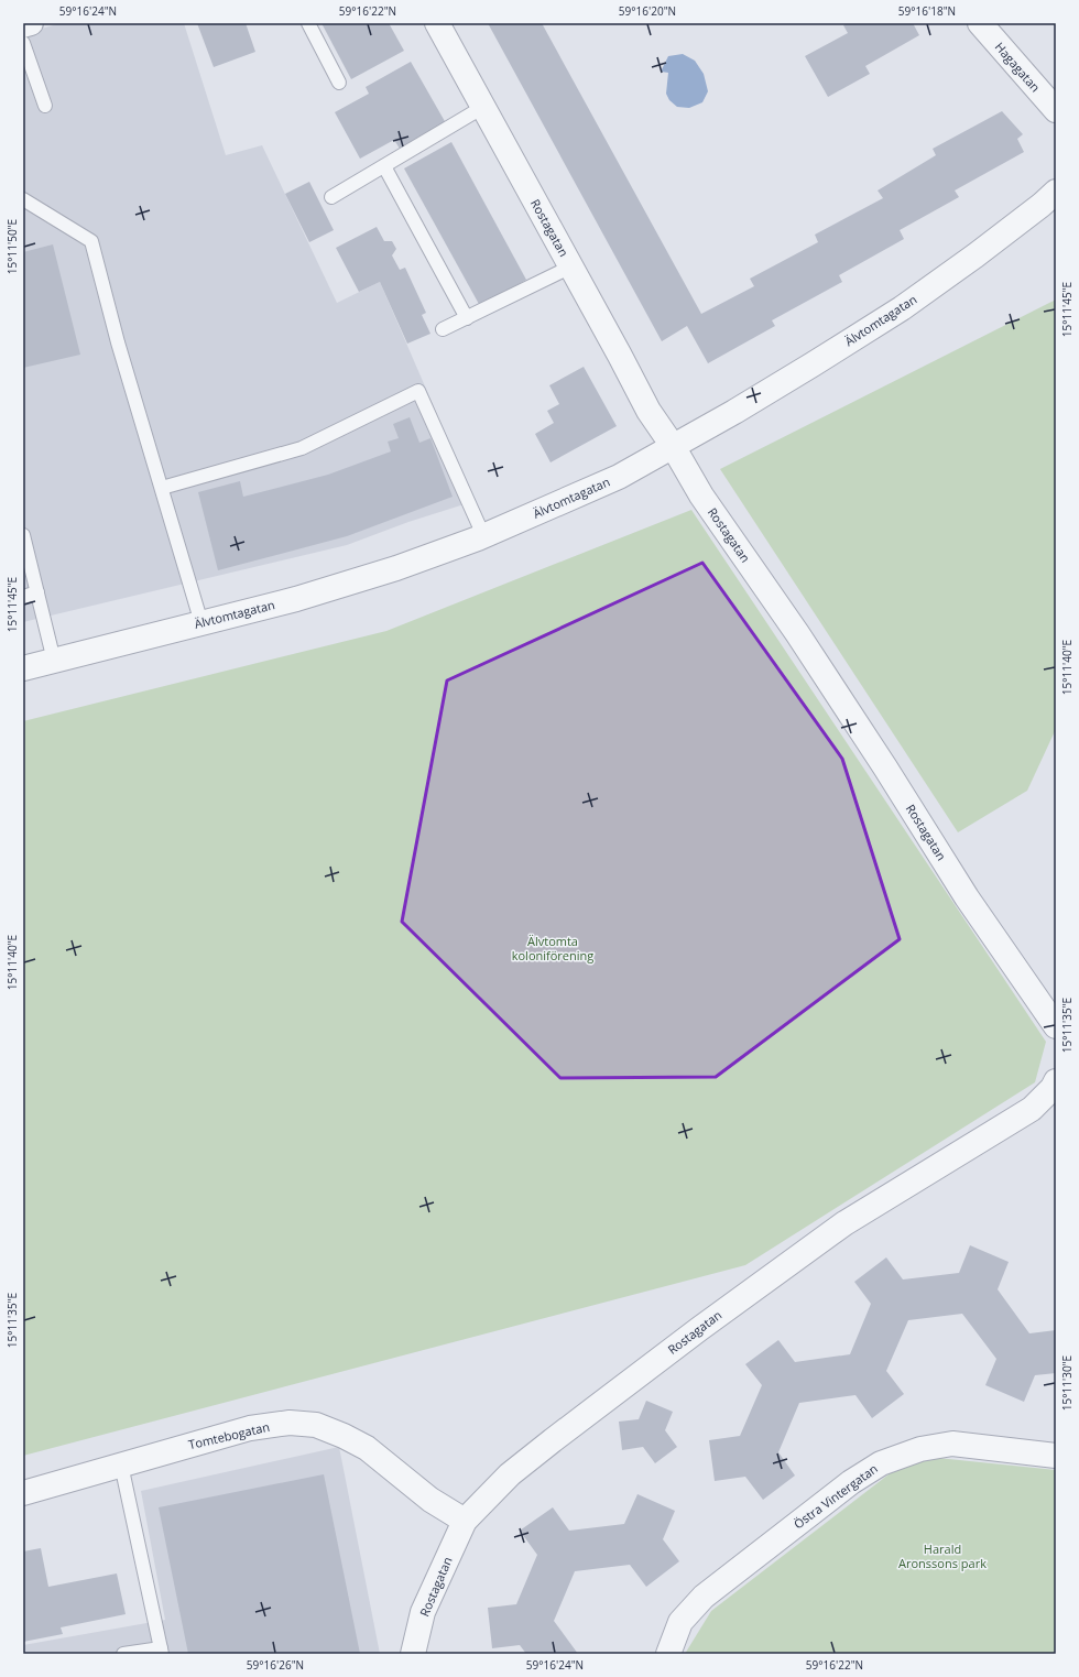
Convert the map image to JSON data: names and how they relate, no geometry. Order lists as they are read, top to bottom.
{
  "streets": {
    "street": [
      "Hagagatan",
      "Rostagatan",
      "Älvtomtagatan",
      "Tomtebogatan",
      "Östra Vintergatan"
    ]
  },
  "crossings": [
    ["Rostagatan", "Älvtomtagatan"],
    ["Rostagatan", "Tomtebogatan"]
  ],
  "parks": ["Älvtomta koloniförening", "Harald Aronssons park"],
  "coordinates": [
    "59°16'24\"N",
    "59°16'22\"N",
    "59°16'20\"N",
    "59°16'18\"N",
    "15°11'50\"E",
    "15°11'45\"E",
    "15°11'40\"E",
    "15°11'35\"E",
    "15°11'30\"E",
    "59°16'26\"N"
  ]
}
